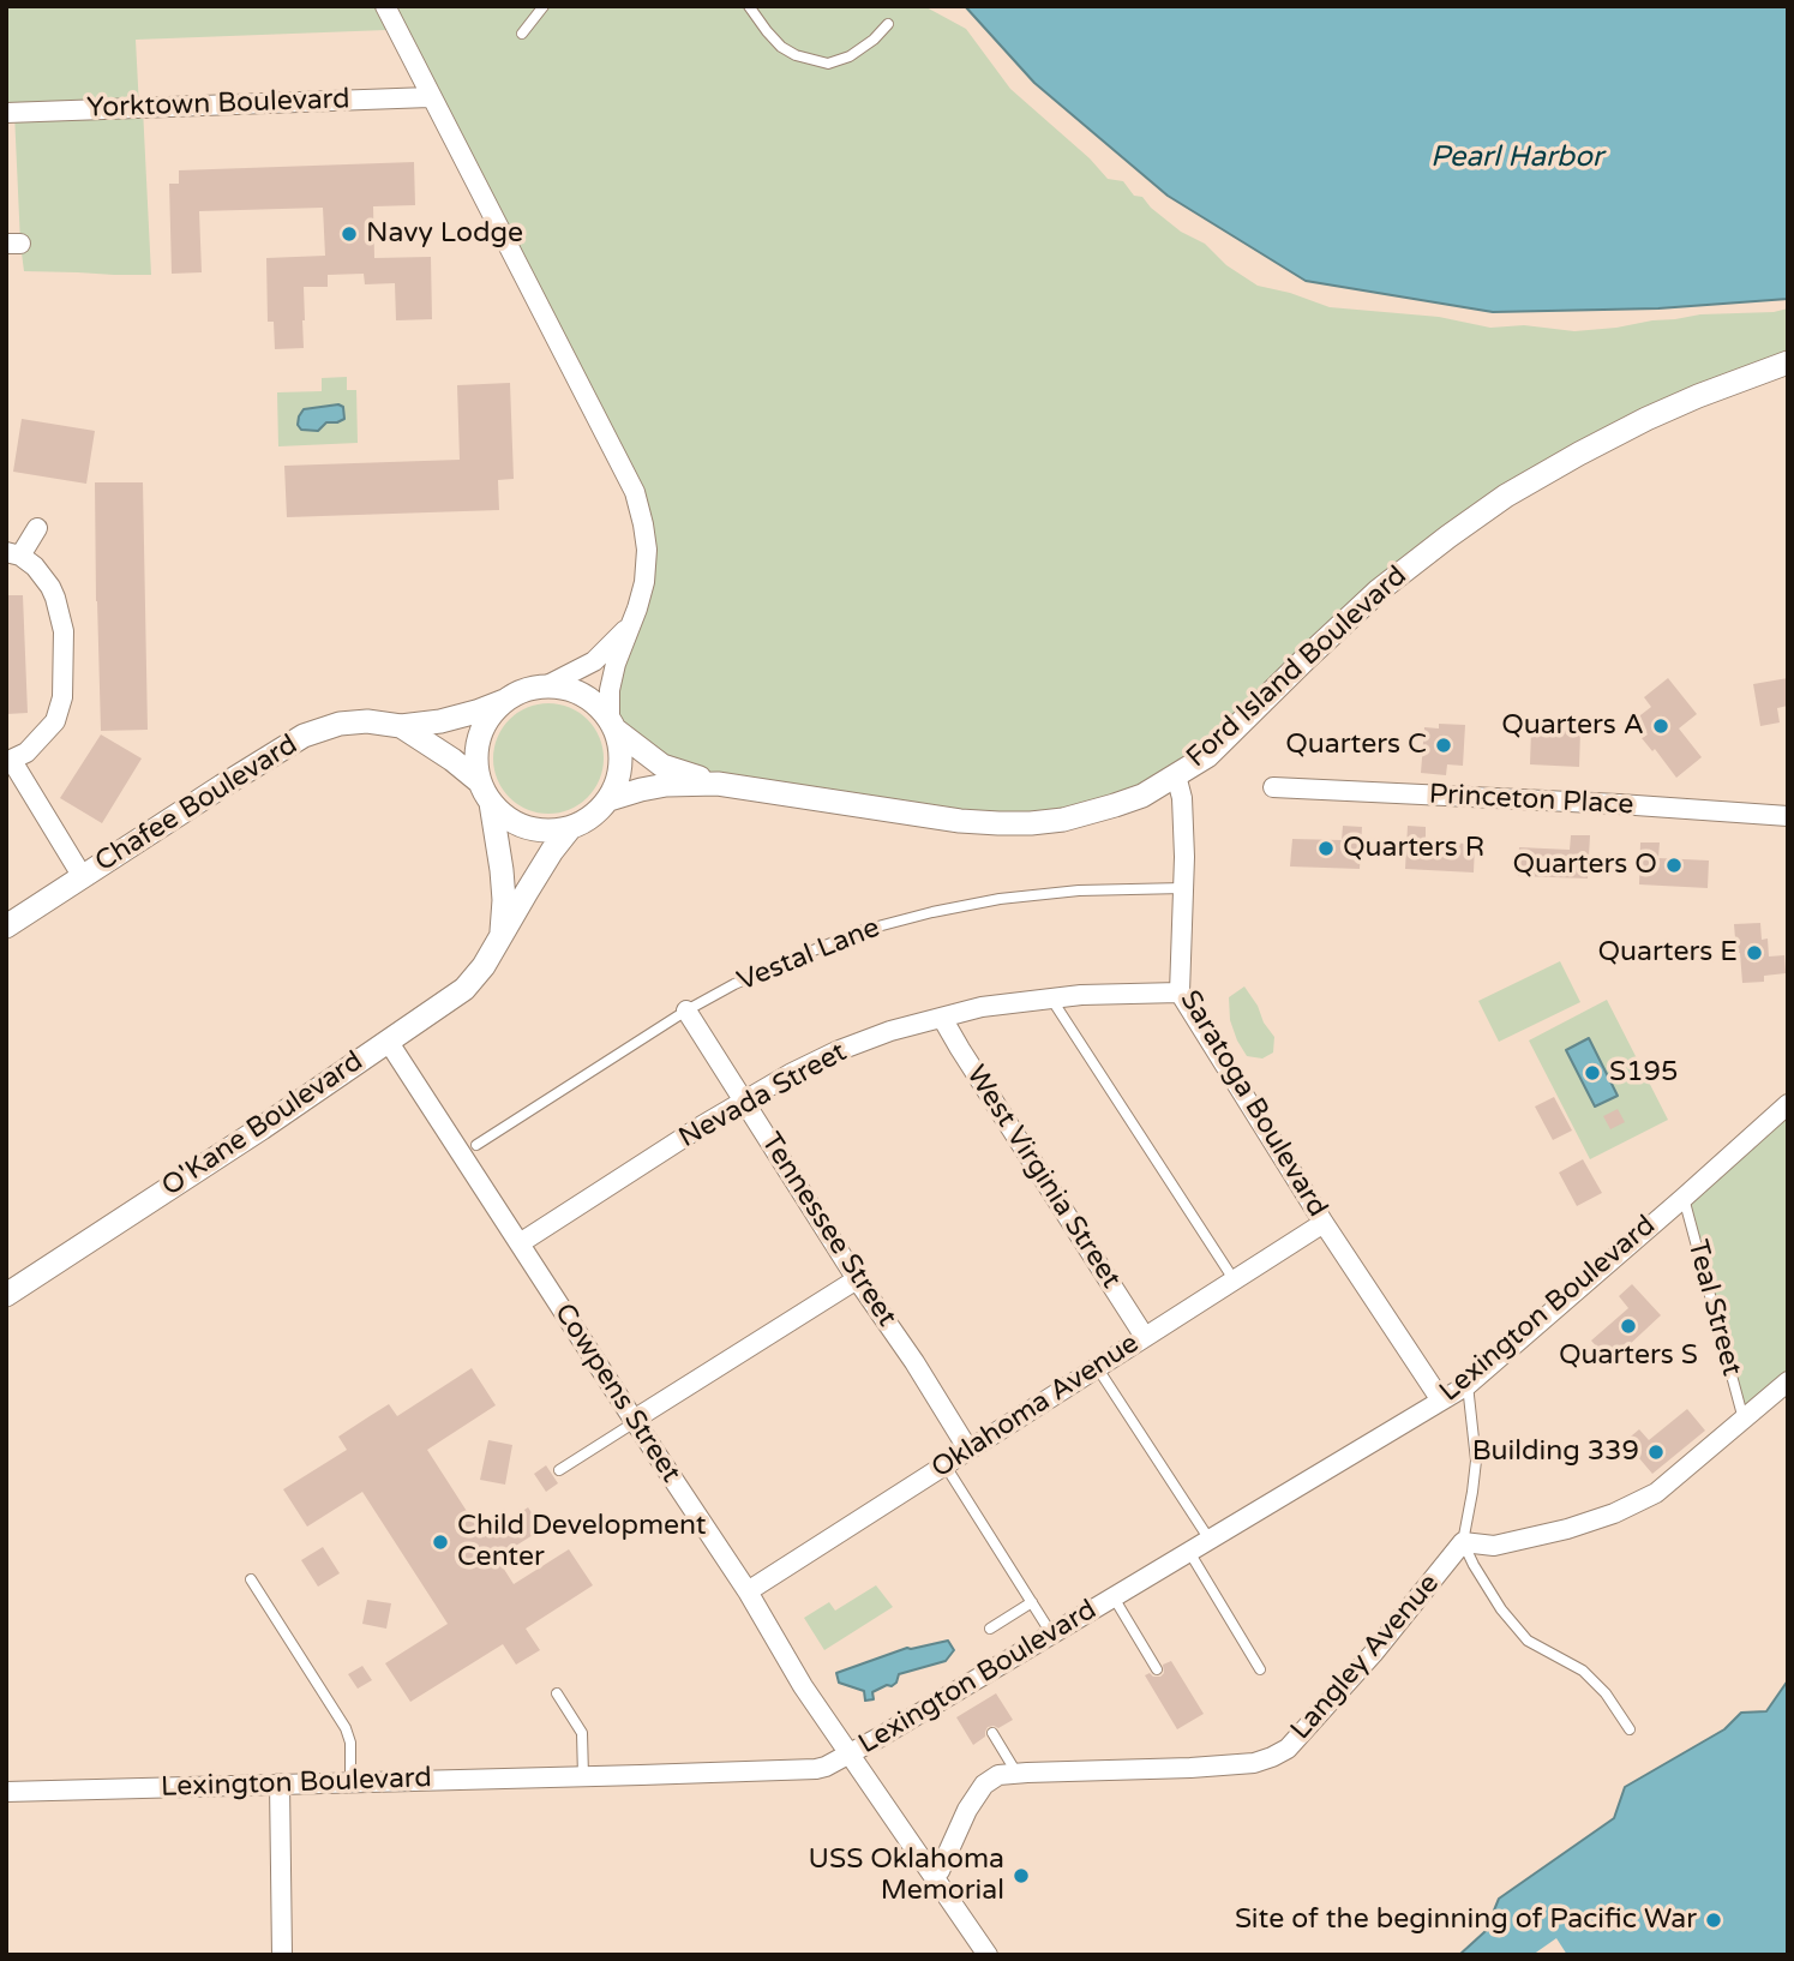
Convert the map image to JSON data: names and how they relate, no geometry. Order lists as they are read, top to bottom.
{
  "streets": {
    "street": [
      "Yorktown Boulevard",
      "Ford Island Boulevard",
      "Princeton Place",
      "Chafee Boulevard",
      "Nevada Street",
      "Saratoga Boulevard",
      "O'Kane Boulevard",
      "West Virginia Street",
      "Tennessee Street",
      "Lexington Boulevard",
      "Cowpens Street",
      "Oklahoma Avenue",
      "Langley Avenue"
    ],
    "lane": ["Vestal Lane", "Teal Street"]
  },
  "crossings": [
    ["Ford Island Boulevard", "Chafee Boulevard"],
    ["Ford Island Boulevard", "Saratoga Boulevard"],
    ["Ford Island Boulevard", "O'Kane Boulevard"],
    ["Chafee Boulevard", "O'Kane Boulevard"],
    ["Vestal Lane", "Saratoga Boulevard"],
    ["Vestal Lane", "Tennessee Street"],
    ["Nevada Street", "Saratoga Boulevard"],
    ["Nevada Street", "West Virginia Street"],
    ["Nevada Street", "Tennessee Street"],
    ["Nevada Street", "Cowpens Street"],
    ["Saratoga Boulevard", "Lexington Boulevard"],
    ["Saratoga Boulevard", "Oklahoma Avenue"],
    ["O'Kane Boulevard", "Cowpens Street"],
    ["West Virginia Street", "Oklahoma Avenue"],
    ["Tennessee Street", "Oklahoma Avenue"],
    ["Teal Street", "Lexington Boulevard"],
    ["Lexington Boulevard", "Cowpens Street"],
    ["Cowpens Street", "Oklahoma Avenue"]
  ],
  "water": ["Pearl Harbor"],
  "places": [
    "Navy Lodge",
    "Quarters A",
    "Quarters C",
    "Quarters R",
    "Quarters O",
    "Quarters E",
    "S195",
    "Quarters S",
    "Building 339",
    "Child Development Center",
    "USS Oklahoma Memorial",
    "Site of the beginning of Pacific War"
  ]
}
